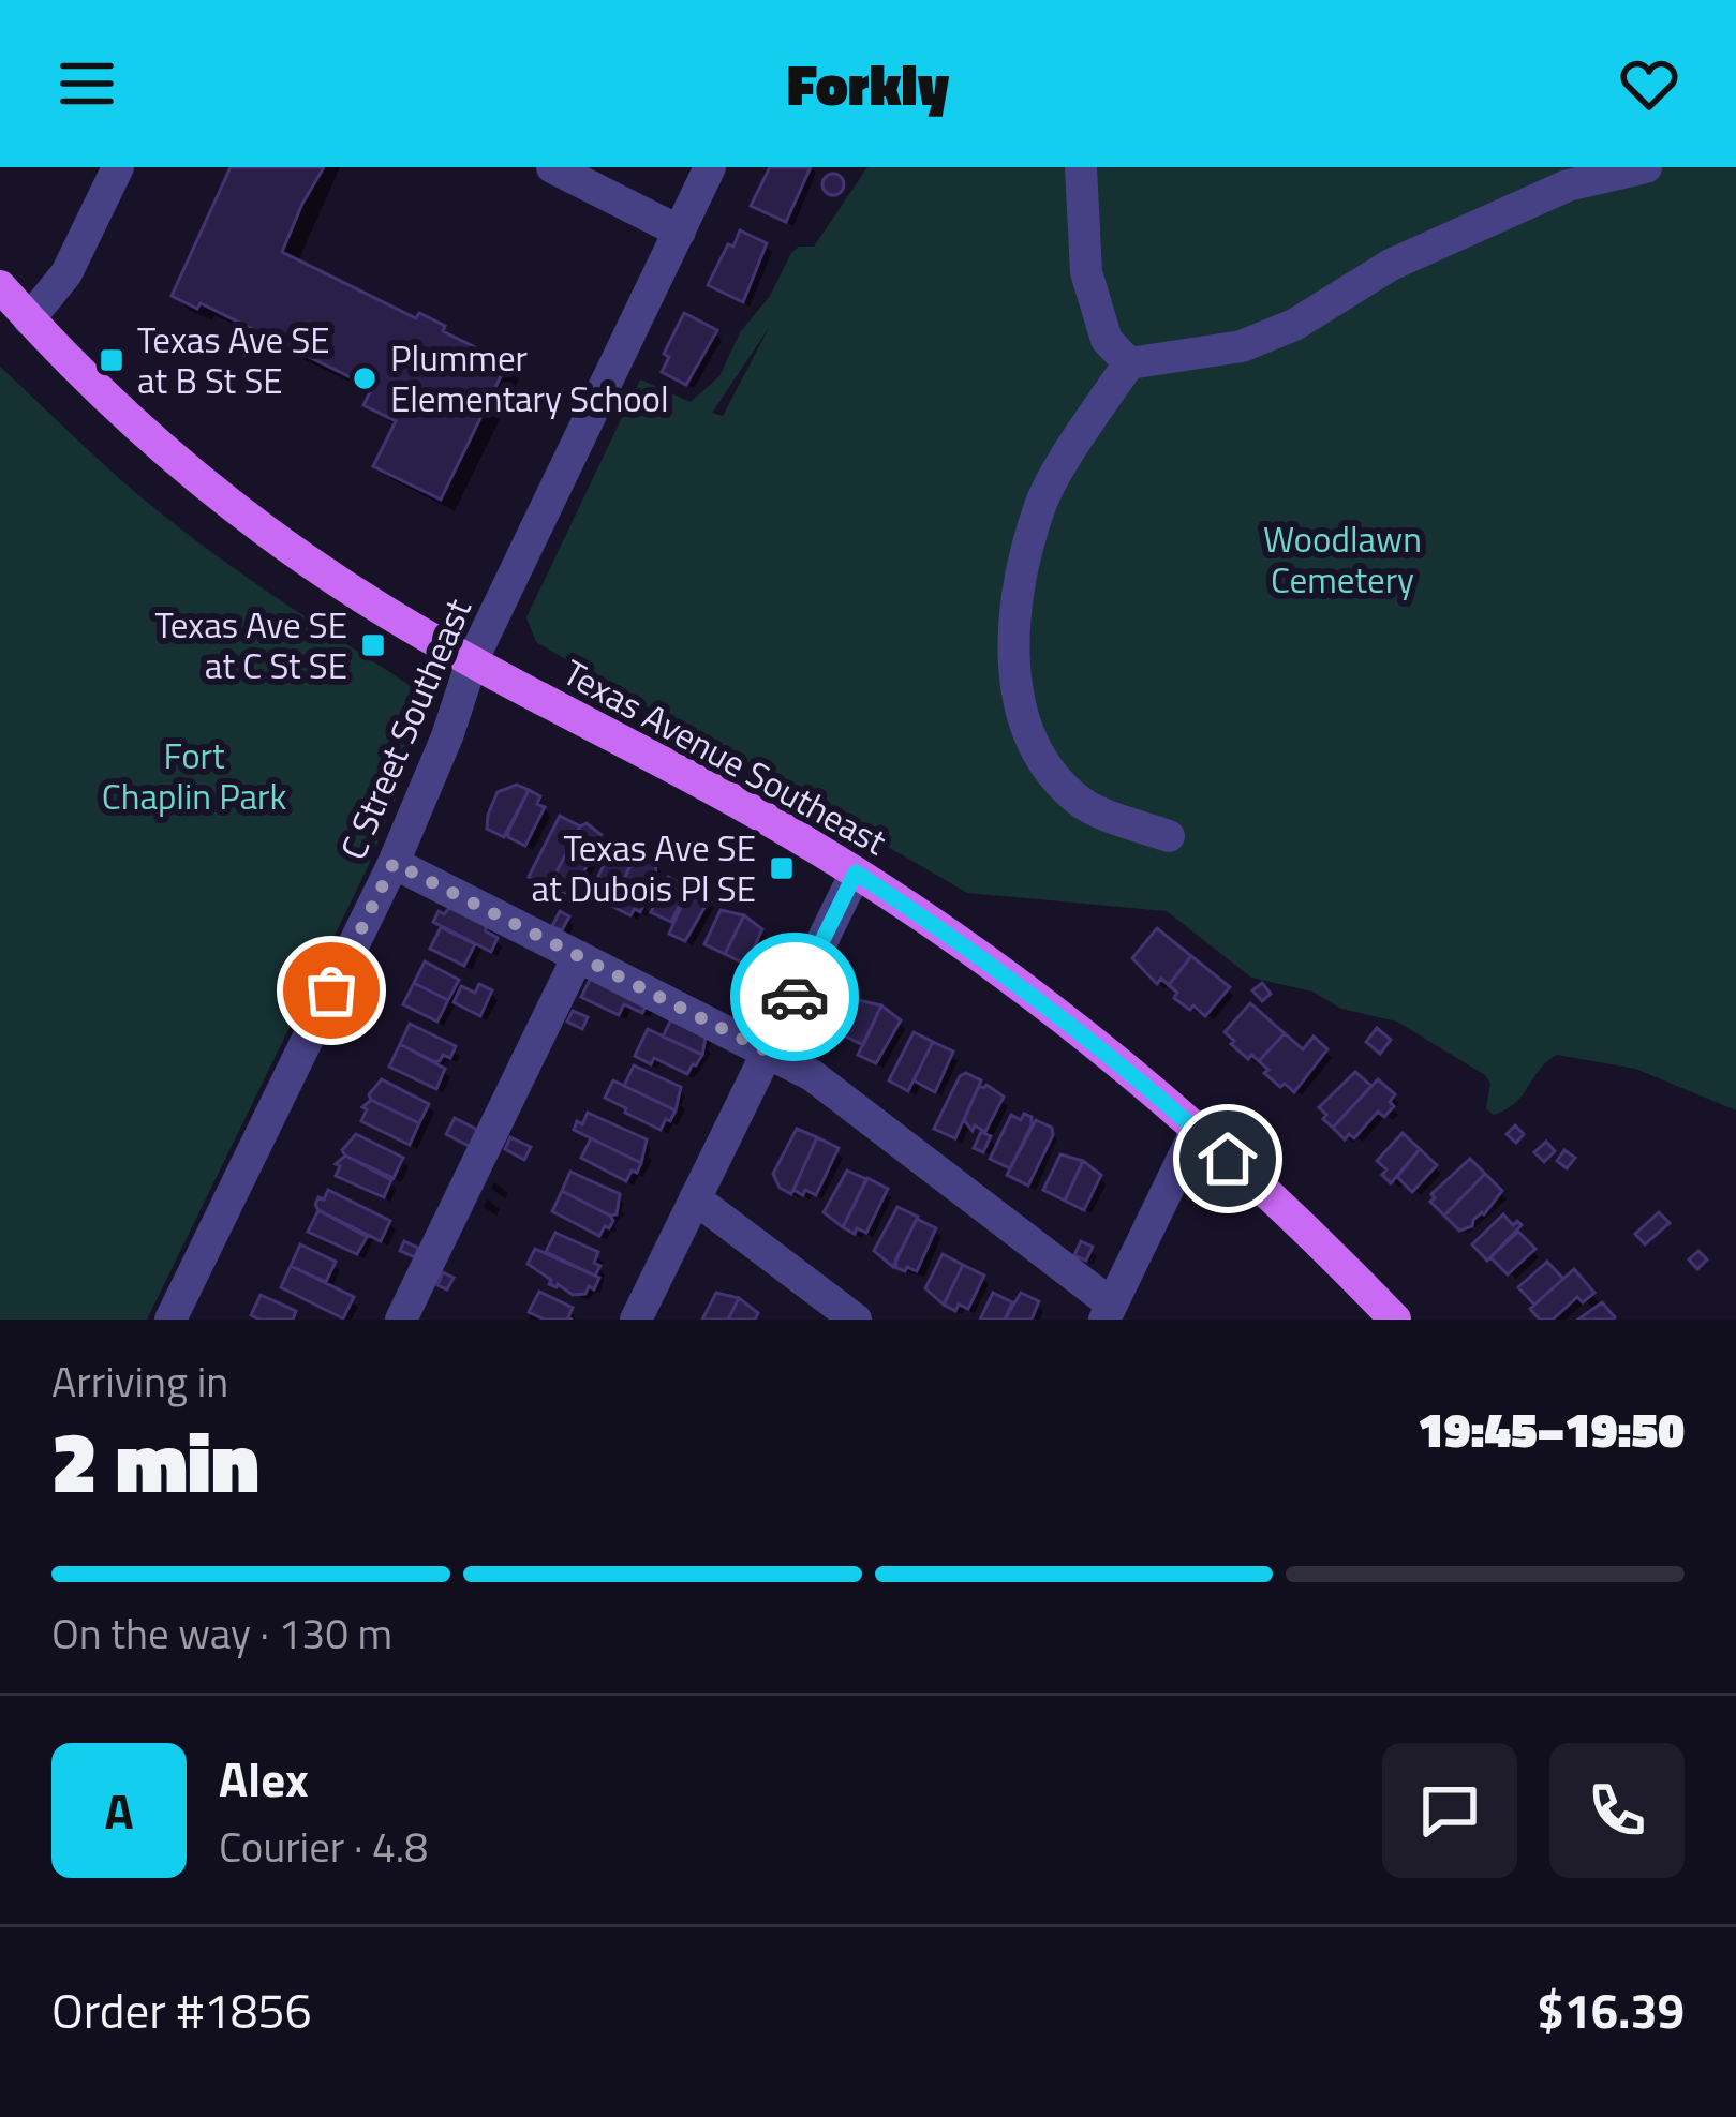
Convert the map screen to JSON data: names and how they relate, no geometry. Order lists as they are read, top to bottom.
{
  "streets": {
    "main road": ["Texas Avenue Southeast"],
    "street": ["C Street Southeast"]
  },
  "crossings": [
    ["C Street Southeast", "Texas Avenue Southeast"]
  ],
  "parks": ["Woodlawn Cemetery", "Fort Chaplin Park"],
  "places": {
    "transit": ["Texas Ave SE at B St SE", "Texas Ave SE at C St SE", "Texas Ave SE at Dubois Pl SE"],
    "other": ["Plummer Elementary School"]
  },
  "page": {
    "header": "Forkly",
    "heading": ["2 min", "Arriving in", "19:45–19:50"],
    "panel": [
      "Alex",
      "Courier · 4.8",
      "Order #1856",
      "$16.39"
    ],
    "bar": "On the way · 130 m",
    "round": "A"
  }
}
